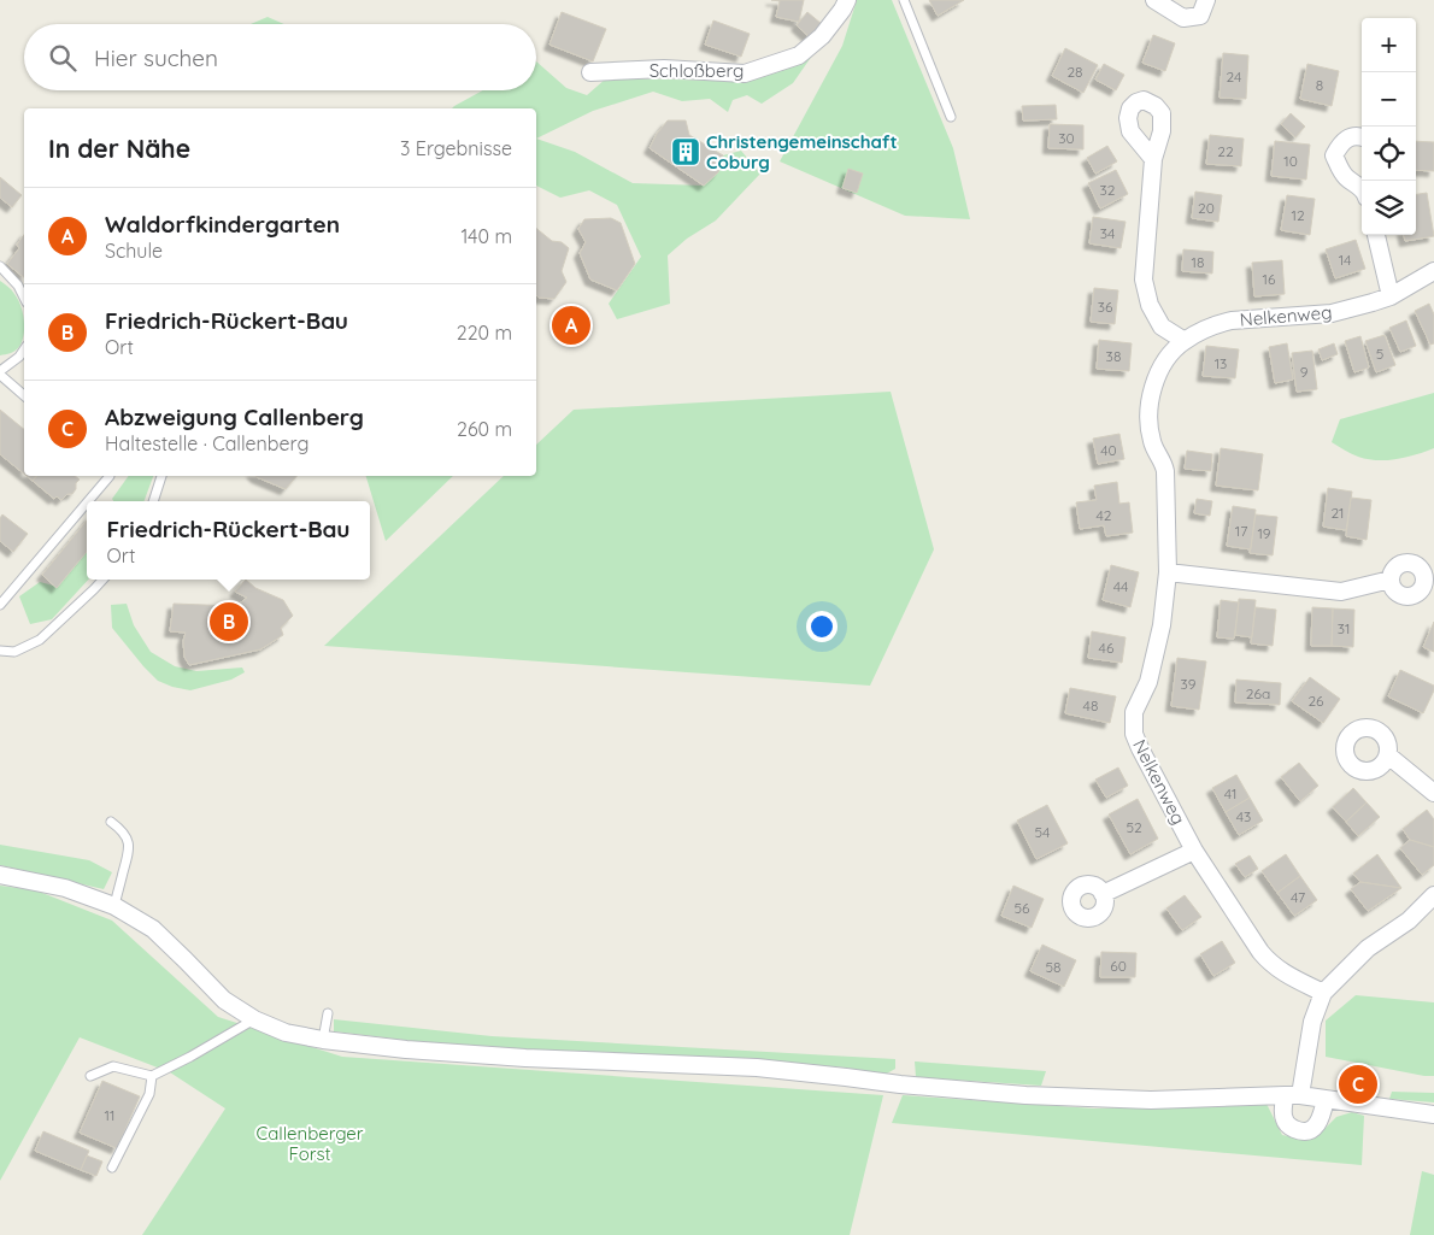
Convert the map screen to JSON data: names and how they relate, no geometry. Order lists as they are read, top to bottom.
{
  "streets": {
    "street": ["Schloßberg", "Nelkenweg"]
  },
  "parks": ["Callenberger Forst"],
  "places": {
    "building": ["Christengemeinschaft Coburg"]
  },
  "house_numbers": [
    "28",
    "24",
    "8",
    "30",
    "22",
    "10",
    "32",
    "20",
    "12",
    "34",
    "14",
    "18",
    "16",
    "36",
    "5",
    "38",
    "13",
    "9",
    "40",
    "21",
    "42",
    "17",
    "19",
    "44",
    "31",
    "46",
    "39",
    "26a",
    "26",
    "48",
    "41",
    "43",
    "52",
    "54",
    "47",
    "56",
    "60",
    "58",
    "11"
  ],
  "page": {
    "map_buttons": ["+", "−"],
    "search": "Hier suchen",
    "heading": ["In der Nähe", "3 Ergebnisse"],
    "list": [
      {
        "mark": "A",
        "name": "Waldorfkindergarten",
        "note": "Schule",
        "value": "140 m"
      },
      {
        "mark": "B",
        "name": "Friedrich-Rückert-Bau",
        "note": "Ort",
        "value": "220 m"
      },
      {
        "mark": "C",
        "name": "Abzweigung Callenberg",
        "note": "Haltestelle · Callenberg",
        "value": "260 m"
      }
    ],
    "pins": ["A", "B", "C"],
    "popup": ["Friedrich-Rückert-Bau", "Ort"]
  }
}
